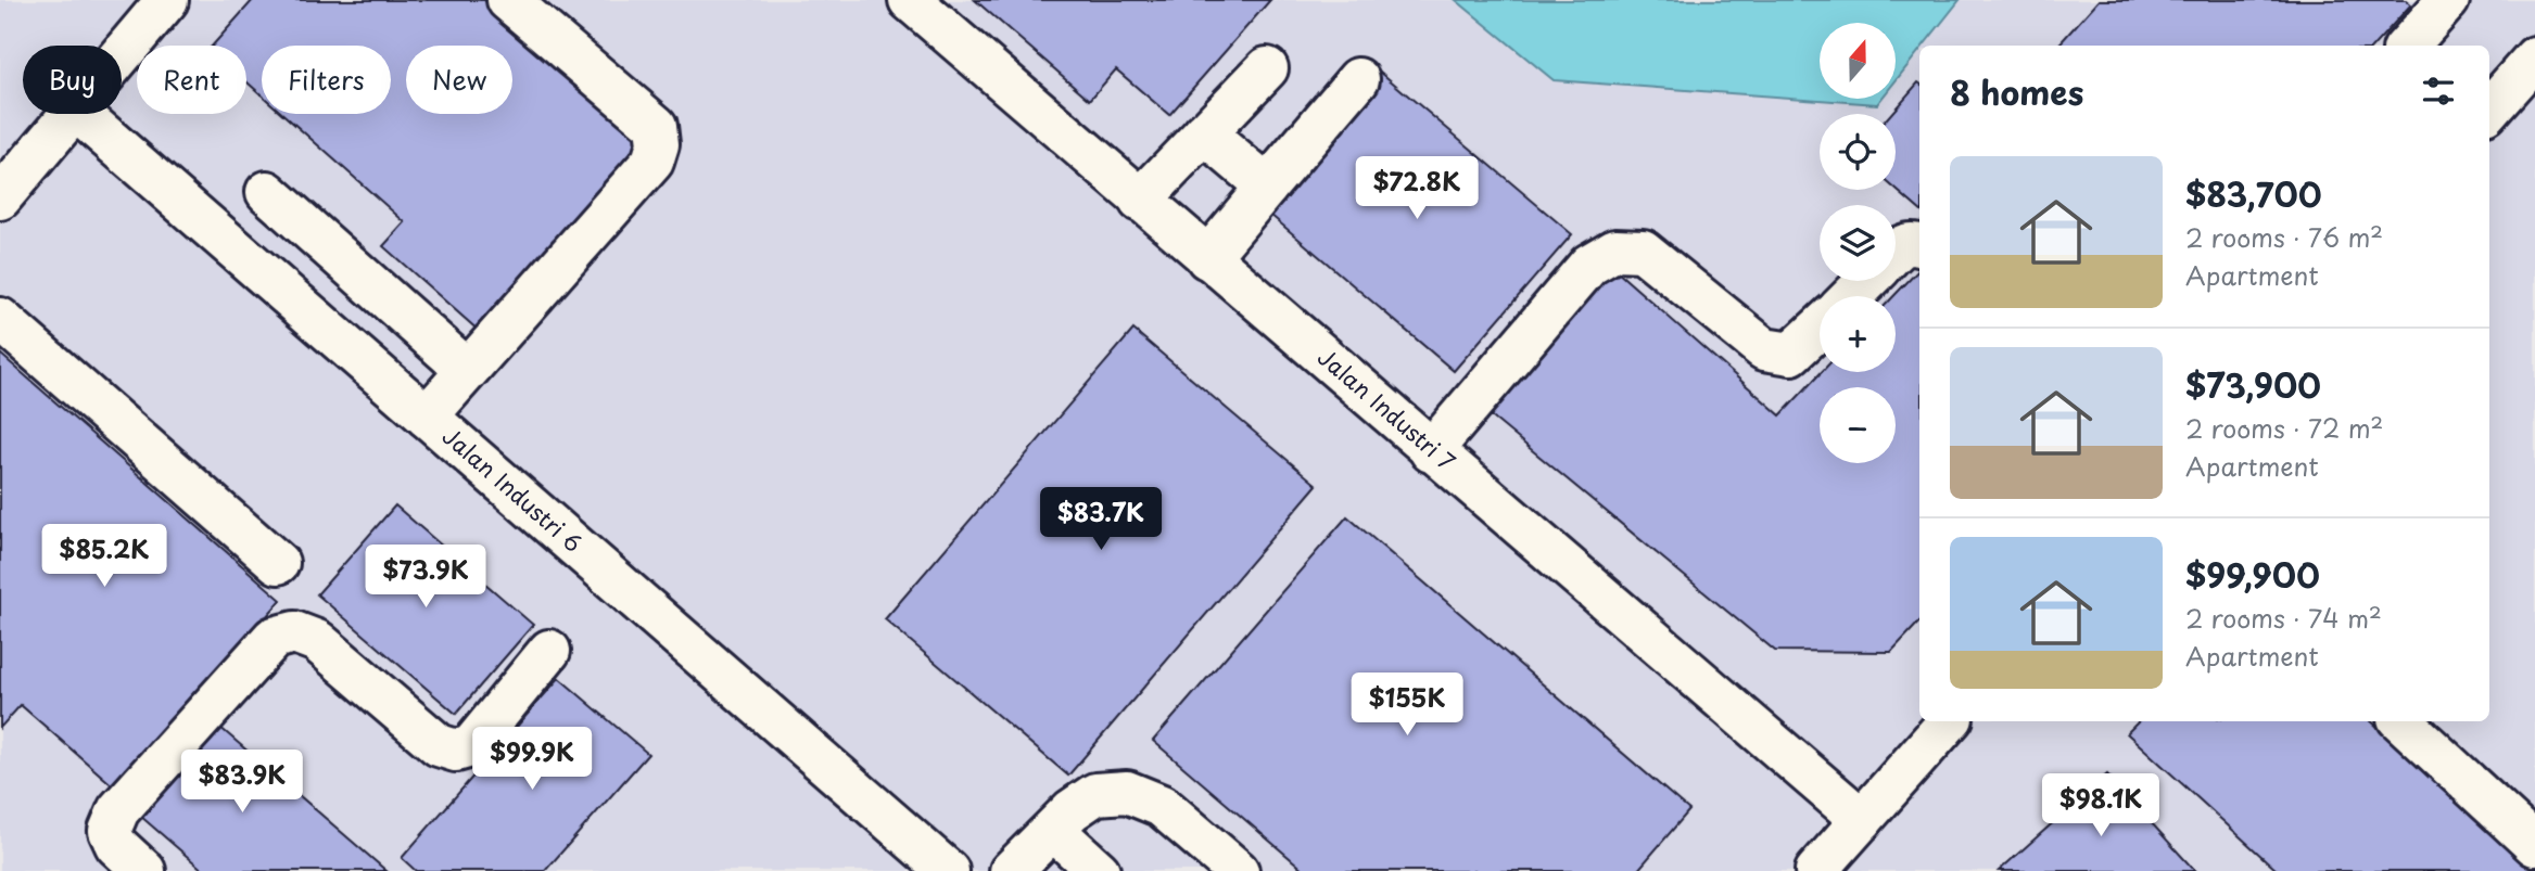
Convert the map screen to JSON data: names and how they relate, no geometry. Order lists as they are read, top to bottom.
{
  "streets": {
    "street": ["Jalan Industri 7", "Jalan Industri 6"]
  },
  "north": "top",
  "page": {
    "map_buttons": ["+", "−"],
    "chip": [
      "Buy",
      "Rent",
      "Filters",
      "New"
    ],
    "heading": "8 homes",
    "list": [
      {
        "name": "$83,700",
        "note": "2 rooms · 76 m² · Apartment"
      },
      {
        "name": "$73,900",
        "note": "2 rooms · 72 m² · Apartment"
      },
      {
        "name": "$99,900",
        "note": "2 rooms · 74 m² · Apartment"
      }
    ],
    "price": [
      "$72.8K",
      "$83.7K",
      "$85.2K",
      "$73.9K",
      "$155K",
      "$99.9K",
      "$83.9K",
      "$98.1K"
    ]
  }
}
